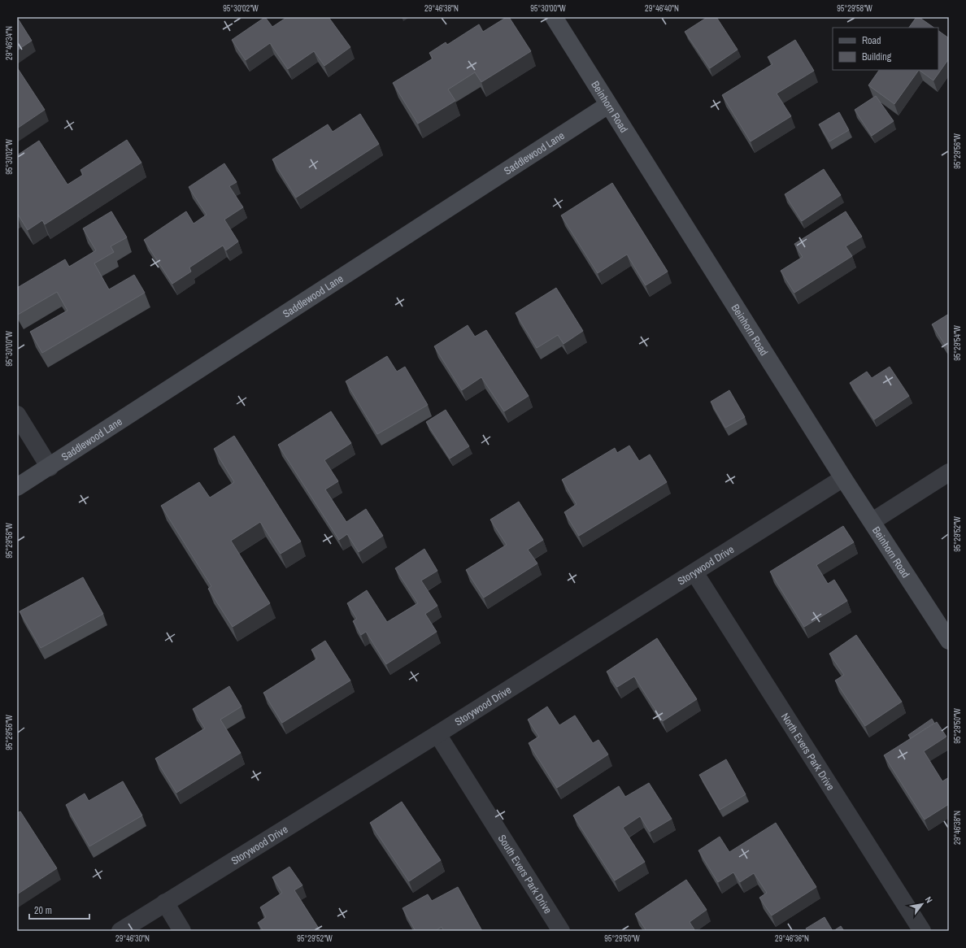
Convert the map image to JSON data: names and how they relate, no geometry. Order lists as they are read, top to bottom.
{
  "streets": {
    "street": [
      "Beinhorn Road",
      "Saddlewood Lane",
      "Storywood Drive",
      "North Evers Park Drive",
      "South Evers Park Drive"
    ]
  },
  "crossings": [
    ["Beinhorn Road", "Saddlewood Lane"],
    ["Beinhorn Road", "Storywood Drive"],
    ["Storywood Drive", "North Evers Park Drive"],
    ["Storywood Drive", "South Evers Park Drive"]
  ],
  "legend": ["Road", "Building"],
  "scale_bar": "20 m",
  "north": "top right",
  "coordinates": [
    "95°30'02\"W",
    "29°46'38\"N",
    "95°30'00\"W",
    "29°46'40\"N",
    "95°29'58\"W",
    "29°46'34\"N",
    "95°29'56\"W",
    "95°29'54\"W",
    "95°29'52\"W",
    "95°29'50\"W",
    "29°46'30\"N",
    "29°46'36\"N"
  ]
}
